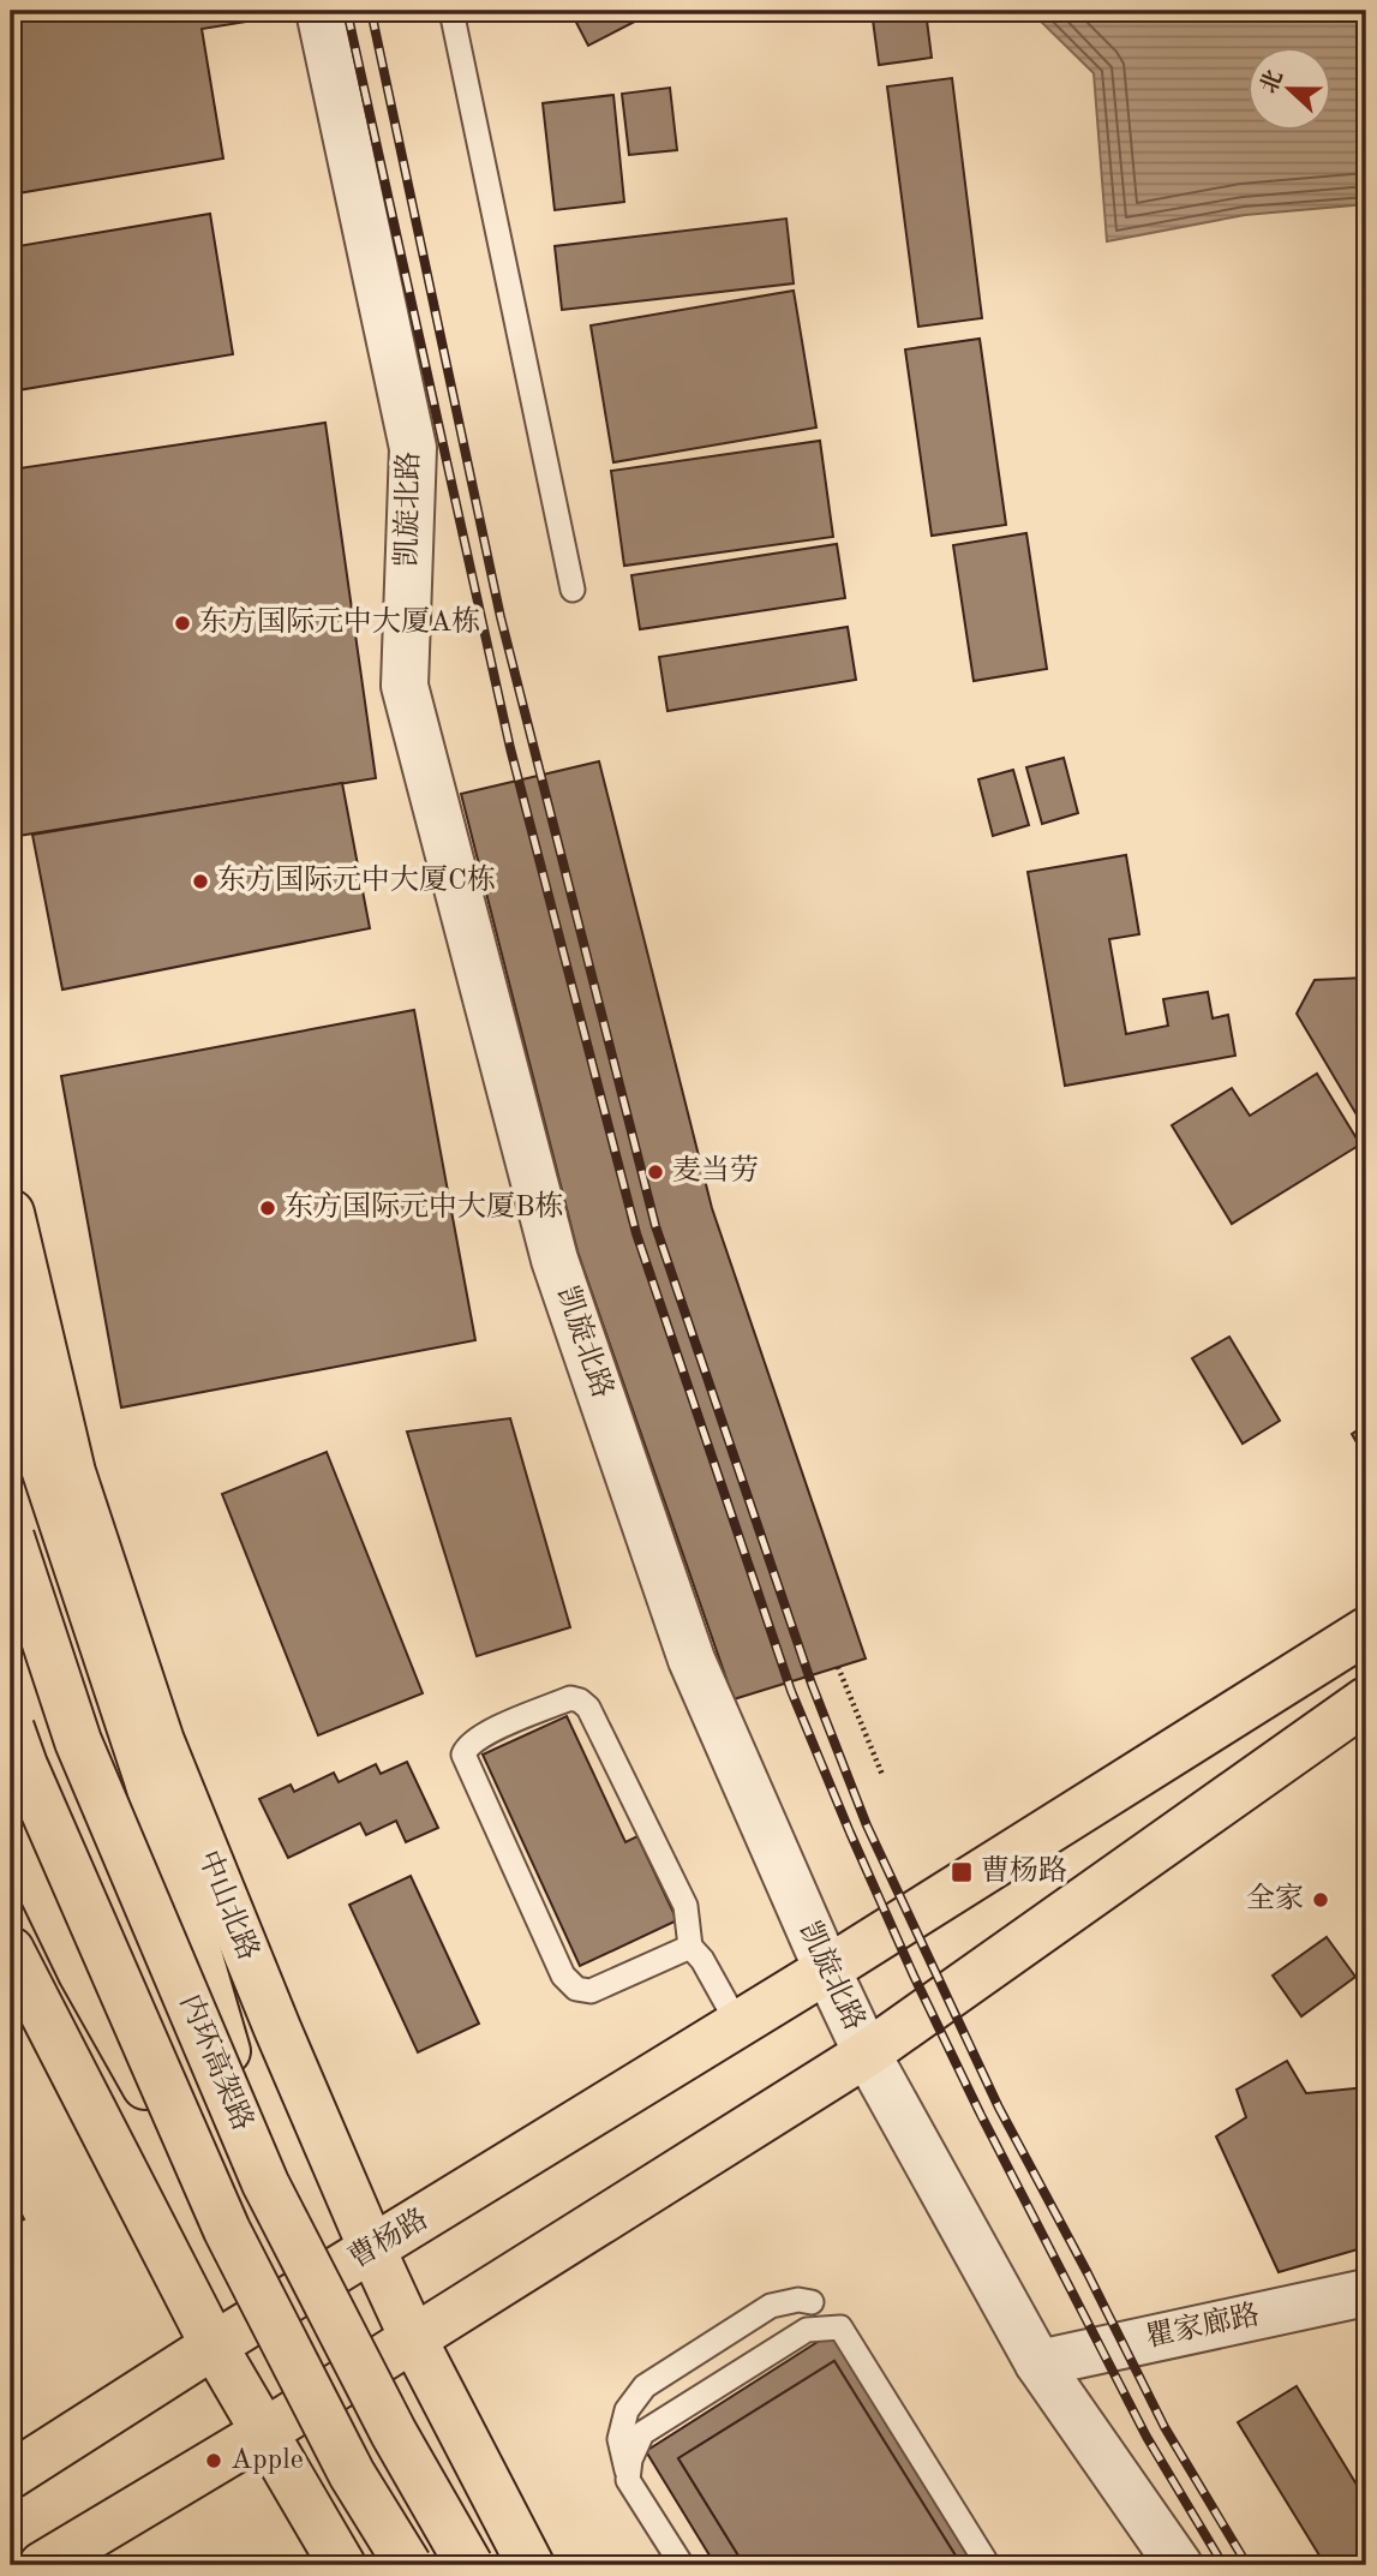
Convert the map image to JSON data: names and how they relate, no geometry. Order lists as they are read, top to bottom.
{
  "streets": {
    "main road": ["中山北路", "内环高架路", "曹杨路"],
    "street": ["凯旋北路", "瞿家廊路"]
  },
  "crossings": [
    ["凯旋北路", "曹杨路"],
    ["凯旋北路", "瞿家廊路"],
    ["中山北路", "曹杨路"]
  ],
  "places": {
    "other": [
      "东方国际元中大厦A栋",
      "东方国际元中大厦C栋",
      "麦当劳",
      "东方国际元中大厦B栋",
      "全家",
      "Apple"
    ],
    "transit": ["曹杨路"]
  },
  "north": "left"
}
